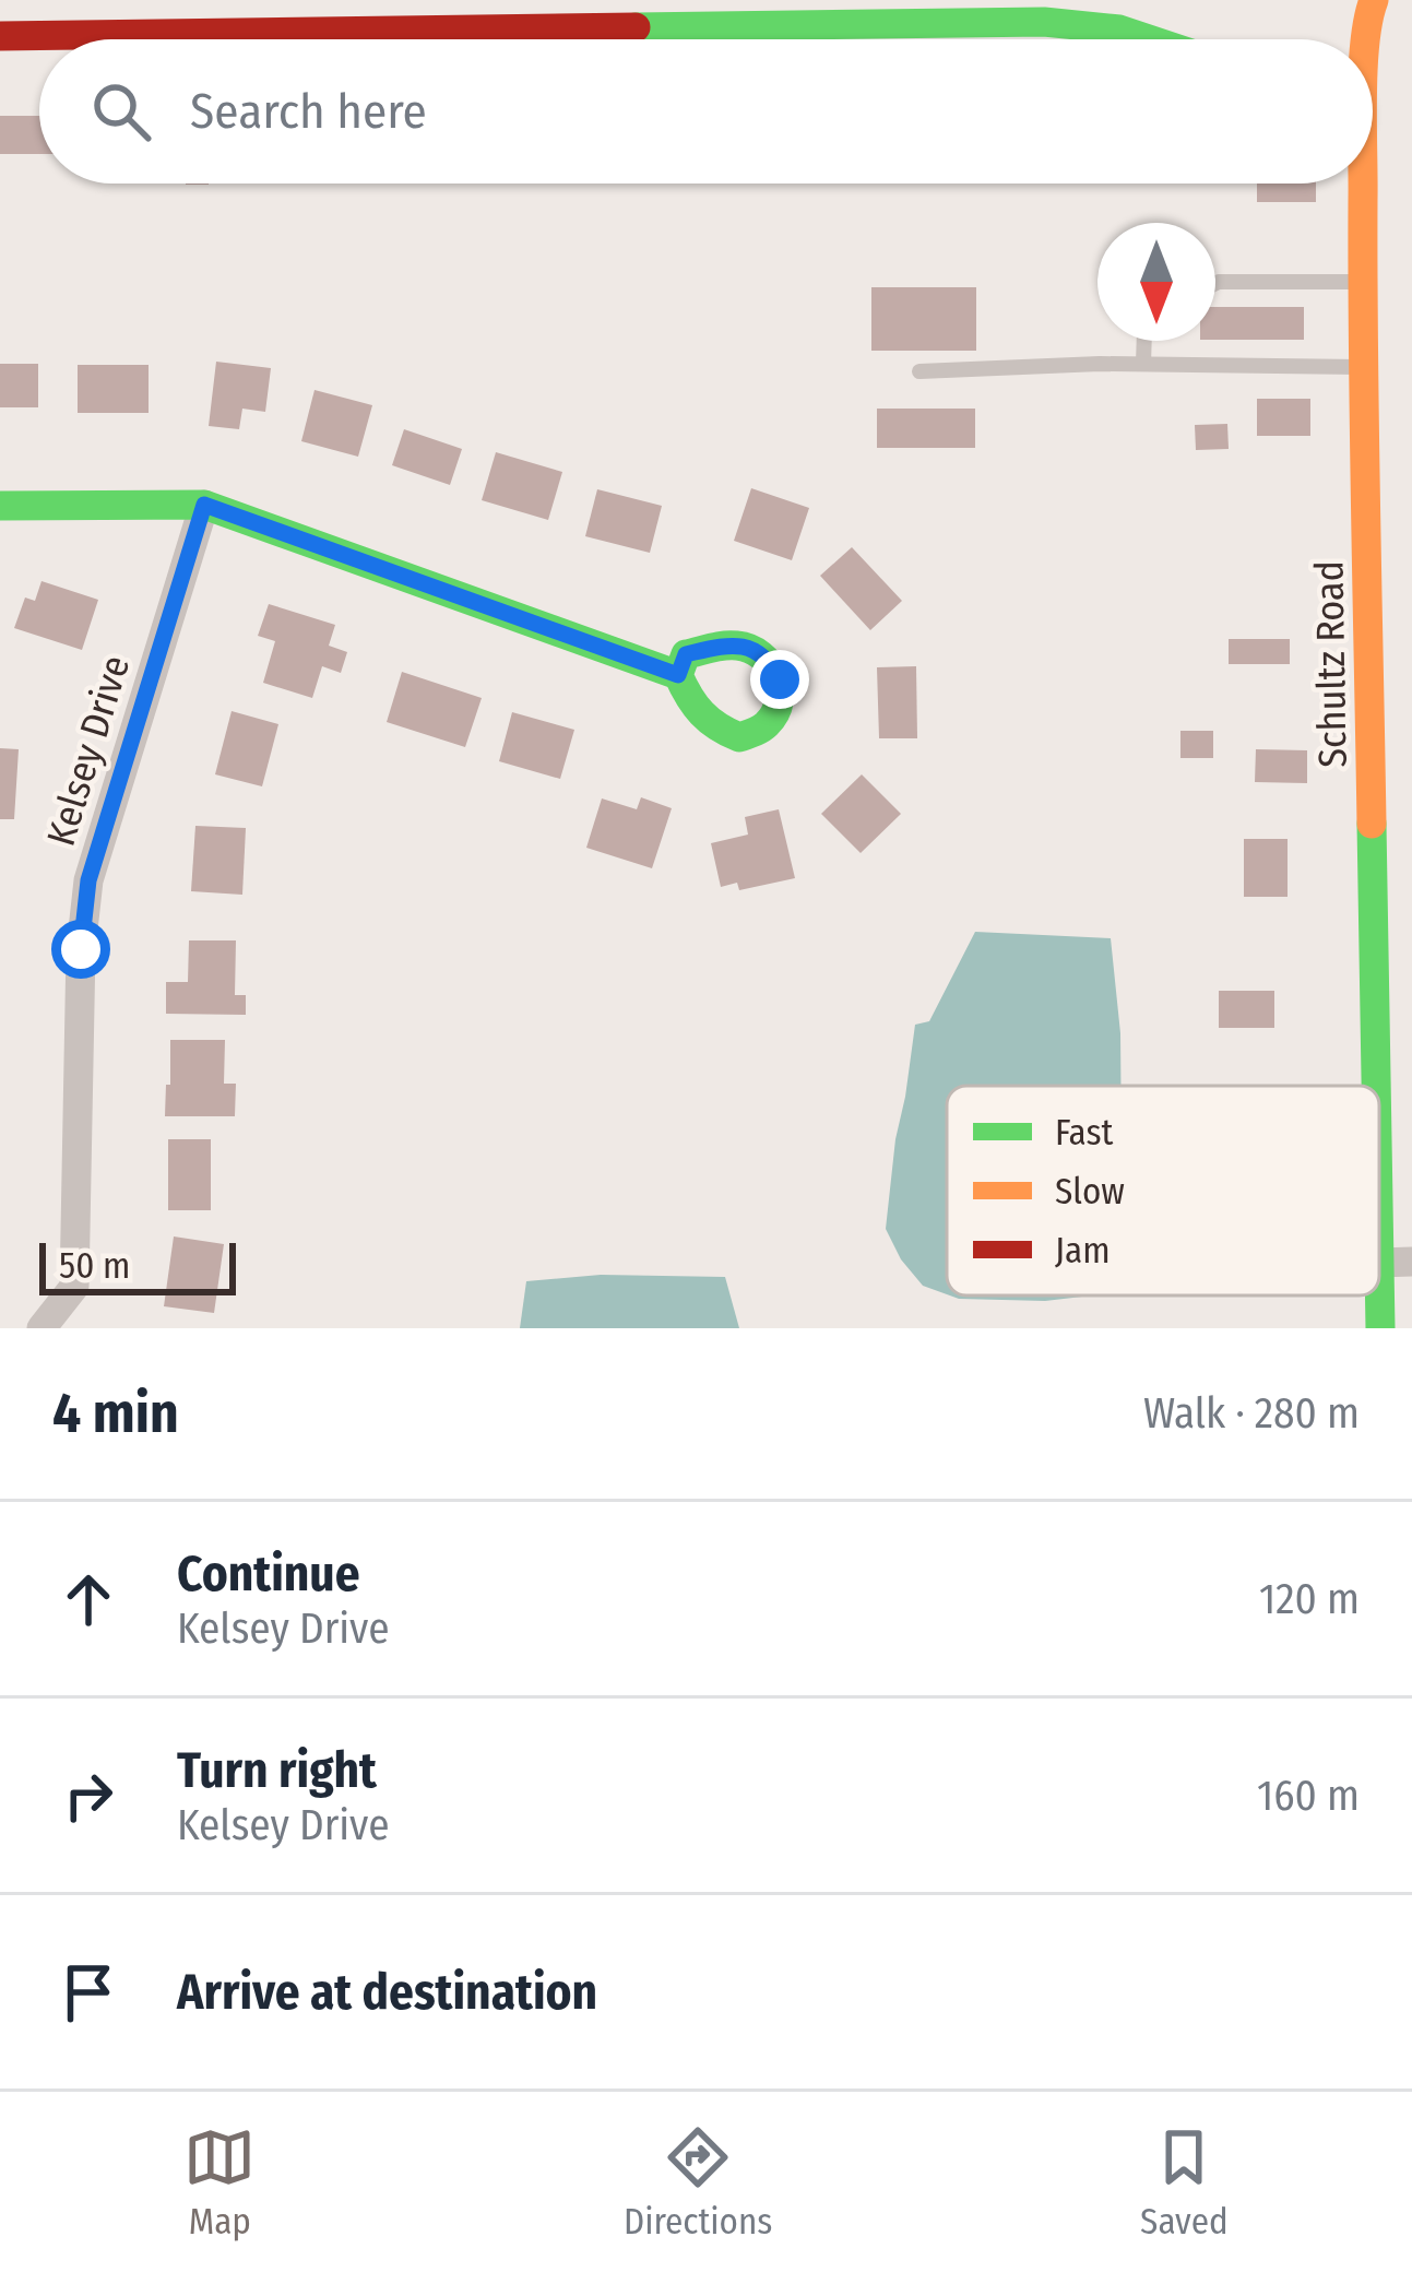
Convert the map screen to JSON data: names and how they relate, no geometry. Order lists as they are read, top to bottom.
{
  "streets": {
    "street": ["Schultz Road", "Kelsey Drive"]
  },
  "legend": ["Fast", "Slow", "Jam"],
  "scale_bar": "50 m",
  "north": "bottom",
  "page": {
    "search": "Search here",
    "scale": "50 m",
    "heading": ["4 min", "Walk · 280 m"],
    "list": [
      ["Continue", "Kelsey Drive", "120 m"],
      ["Turn right", "Kelsey Drive", "160 m"],
      "Arrive at destination"
    ],
    "nav": ["Map", "Directions", "Saved"]
  }
}
